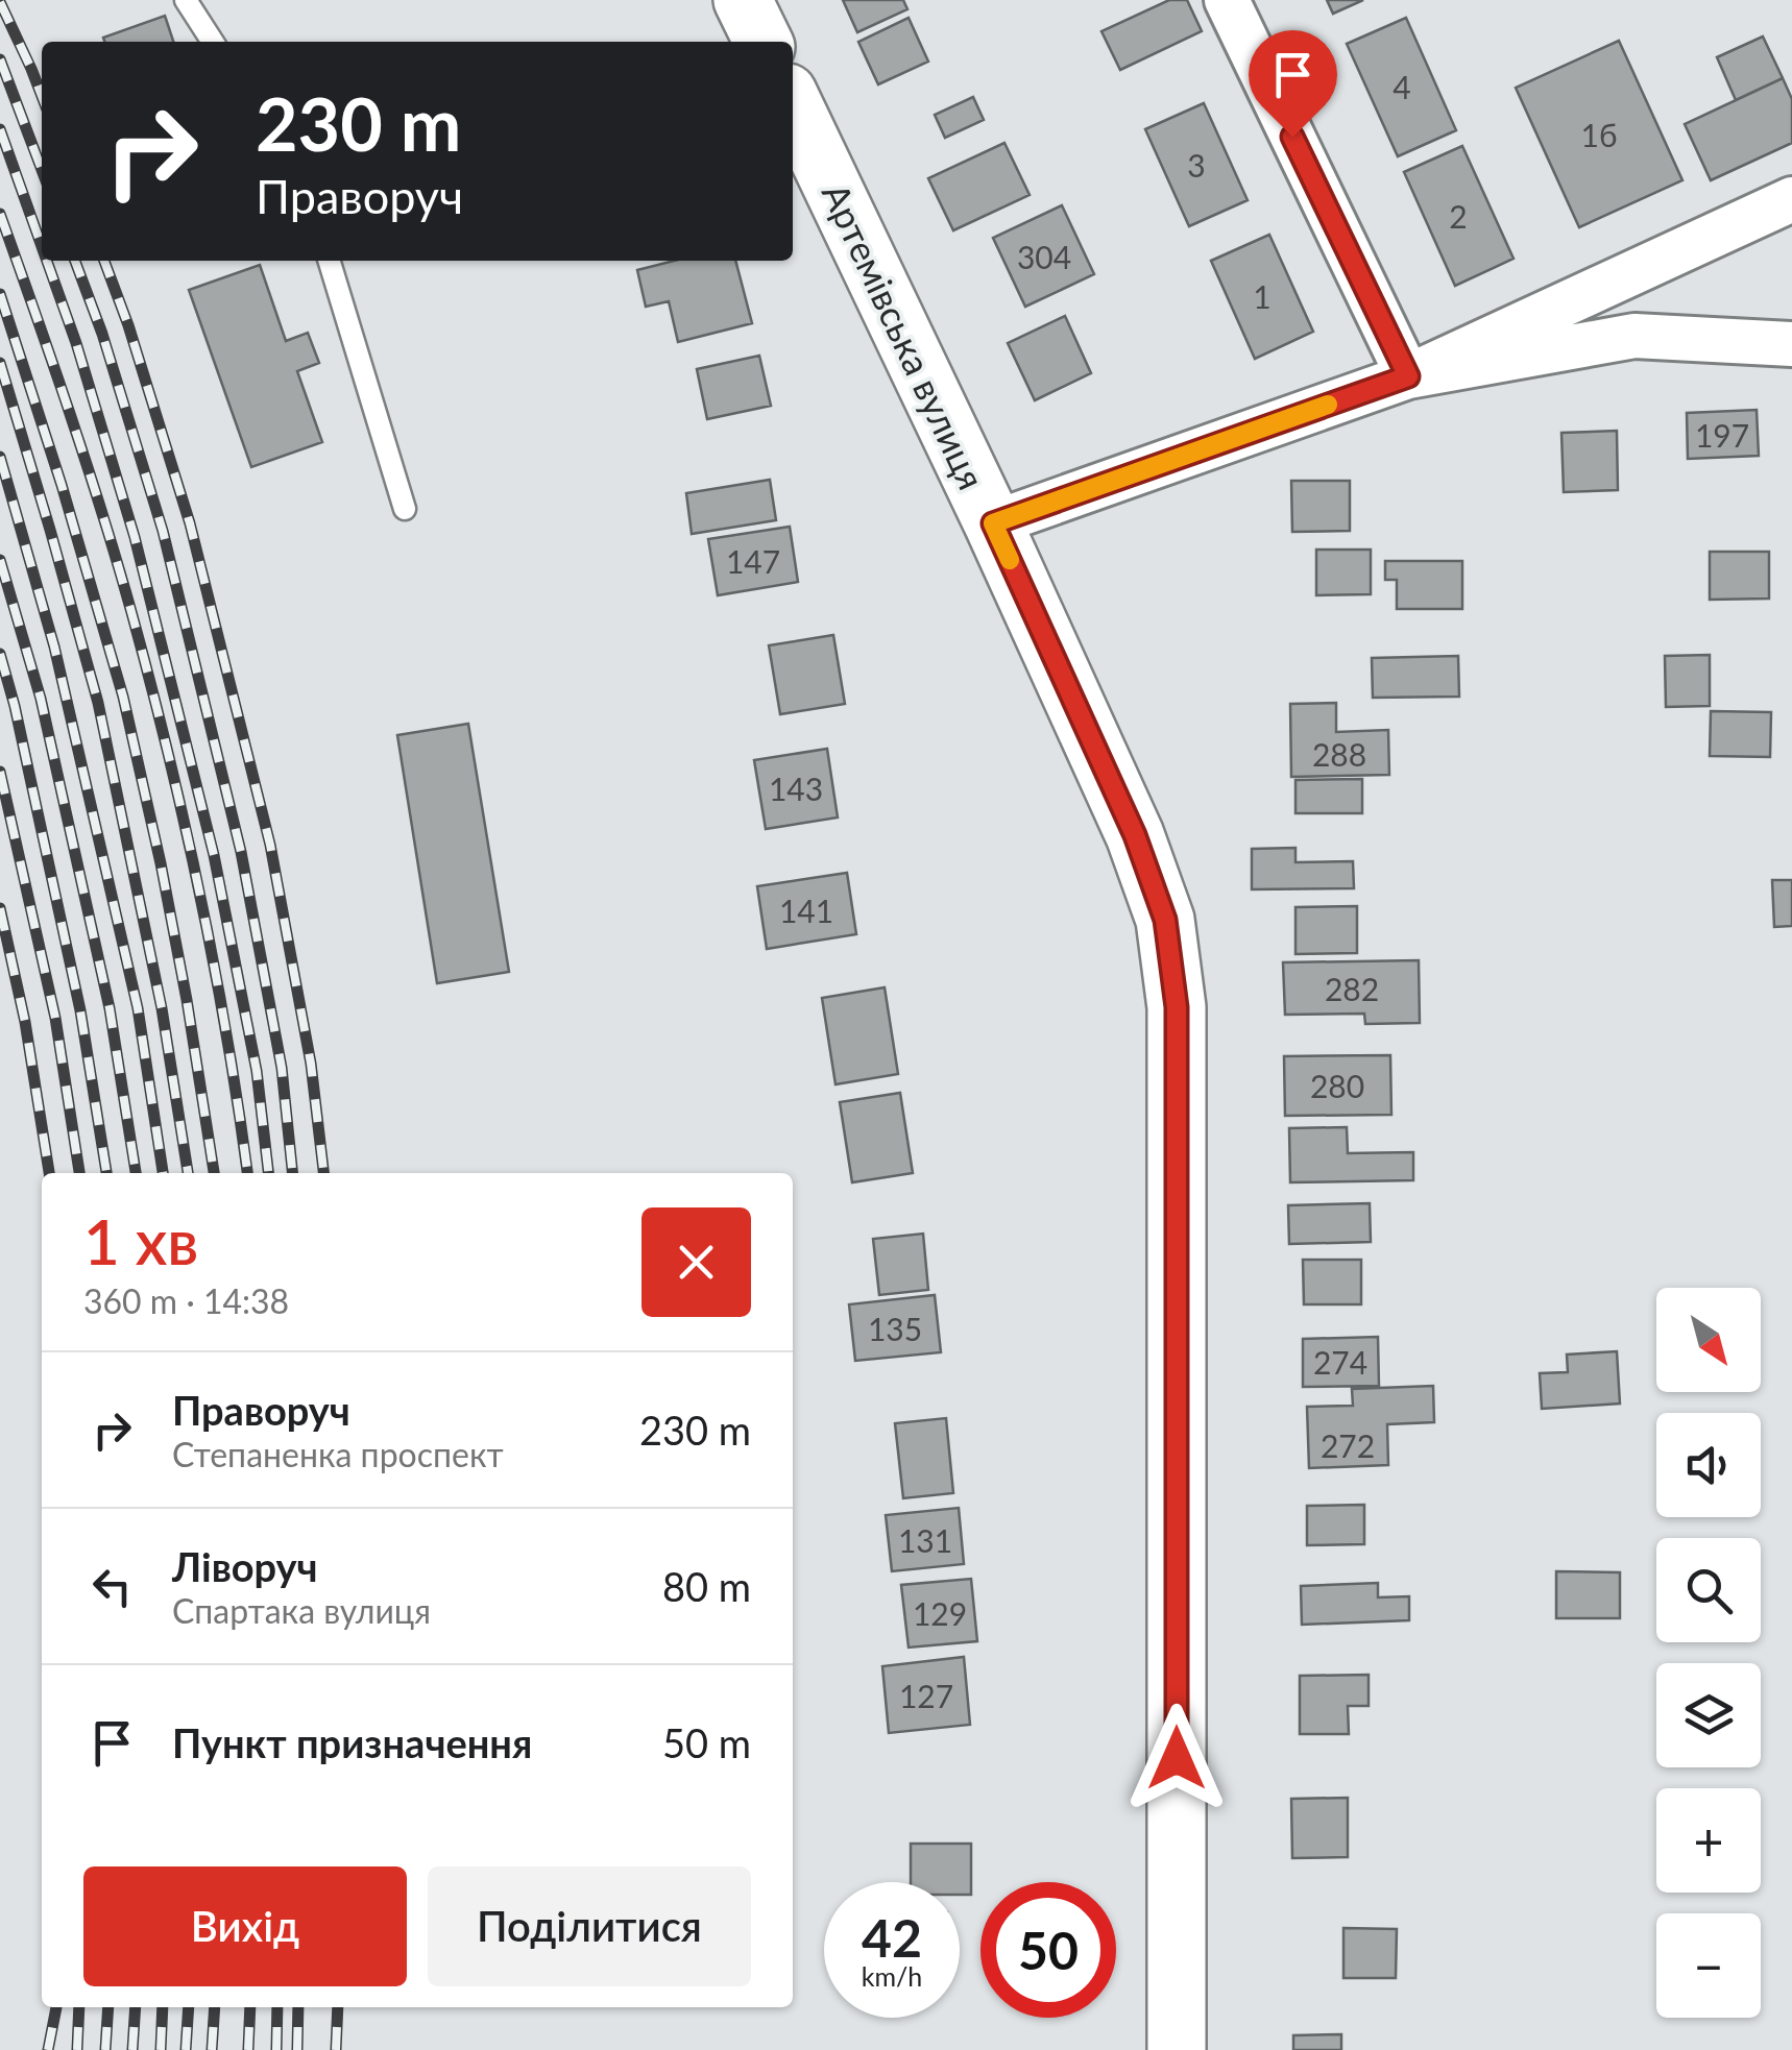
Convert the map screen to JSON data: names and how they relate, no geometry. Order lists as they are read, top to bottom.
{
  "streets": {
    "main road": ["Артемівська вулиця"]
  },
  "house_numbers": [
    "4",
    "1б",
    "3",
    "2",
    "304",
    "1",
    "197",
    "147",
    "288",
    "143",
    "141",
    "282",
    "280",
    "135",
    "274",
    "272",
    "131",
    "129",
    "127"
  ],
  "north": "bottom right",
  "page": {
    "turn": ["230 m", "Праворуч"],
    "heading": ["1 хв", "360 m · 14:38"],
    "map_buttons": ["+", "−"],
    "list": [
      {
        "name": "Праворуч",
        "note": "Степаненка проспект",
        "value": "230 m"
      },
      {
        "name": "Ліворуч",
        "note": "Спартака вулиця",
        "value": "80 m"
      },
      {
        "name": "Пункт призначення",
        "value": "50 m"
      }
    ],
    "buttons": ["Вихід", "Поділитися"],
    "speed": "42 km/h",
    "limit": "50"
  }
}
